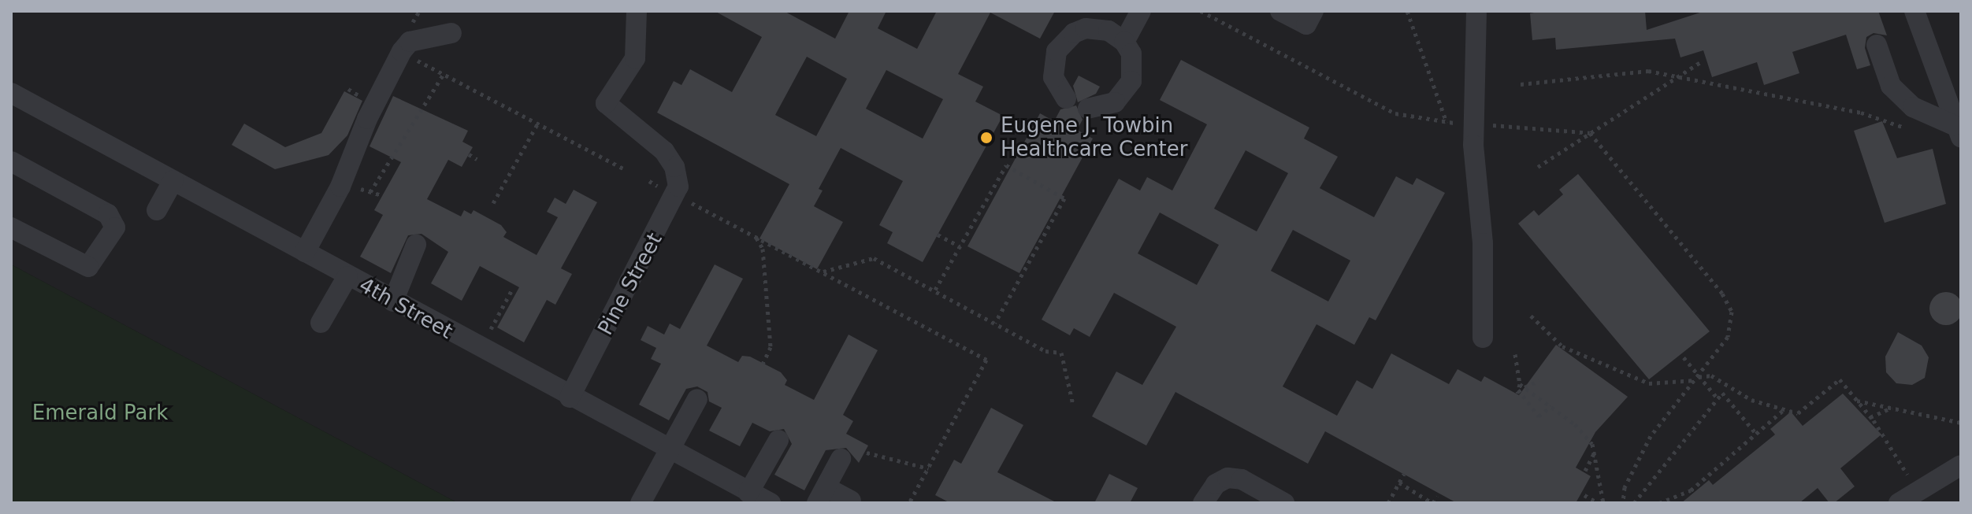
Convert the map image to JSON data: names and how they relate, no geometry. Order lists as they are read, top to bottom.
{
  "streets": {
    "street": ["Pine Street", "4th Street"]
  },
  "crossings": [
    ["Pine Street", "4th Street"]
  ],
  "parks": ["Emerald Park"],
  "places": ["Eugene J. Towbin Healthcare Center"]
}
